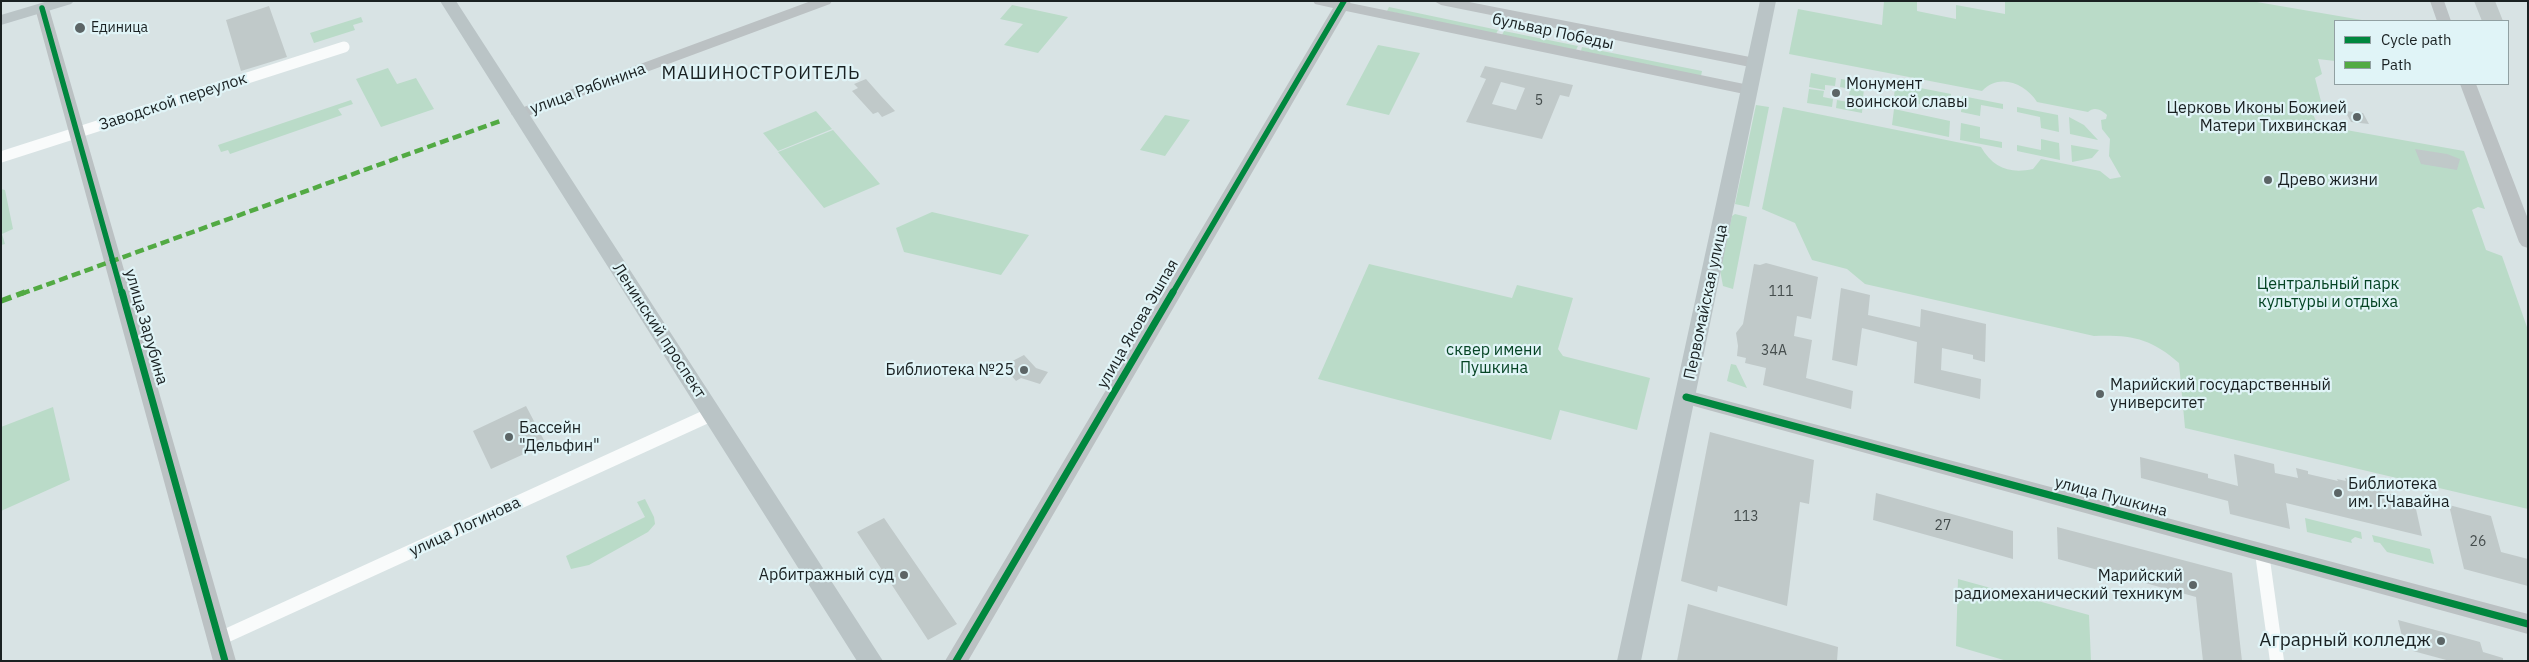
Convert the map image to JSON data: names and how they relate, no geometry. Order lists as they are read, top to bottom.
{
  "streets": {
    "main road": ["Первомайская улица", "Ленинский проспект"],
    "street": [
      "бульвар Победы",
      "улица Рябинина",
      "Заводской переулок",
      "улица Якова Эшпая",
      "улица Зарубина",
      "улица Пушкина",
      "улица Логинова"
    ]
  },
  "crossings": [
    ["бульвар Победы", "Первомайская улица"],
    ["бульвар Победы", "улица Якова Эшпая"],
    ["улица Рябинина", "Ленинский проспект"],
    ["Заводской переулок", "улица Зарубина"],
    ["Первомайская улица", "улица Пушкина"],
    ["улица Зарубина", "улица Логинова"],
    ["Ленинский проспект", "улица Логинова"]
  ],
  "districts": ["МАШИНОСТРОИТЕЛЬ"],
  "parks": ["Центральный парк культуры и отдыха", "сквер имени Пушкина"],
  "places": [
    "Единица",
    "Монумент воинской славы",
    "Церковь Иконы Божией Матери Тихвинская",
    "Древо жизни",
    "Библиотека №25",
    "Марийский государственный университет",
    "Бассейн \"Дельфин\"",
    "Библиотека им. Г.Чавайна",
    "Арбитражный суд",
    "Марийский радиомеханический техникум",
    "Аграрный колледж"
  ],
  "house_numbers": [
    "5",
    "111",
    "34А",
    "113",
    "27",
    "26"
  ],
  "legend": ["Cycle path", "Path"]
}
